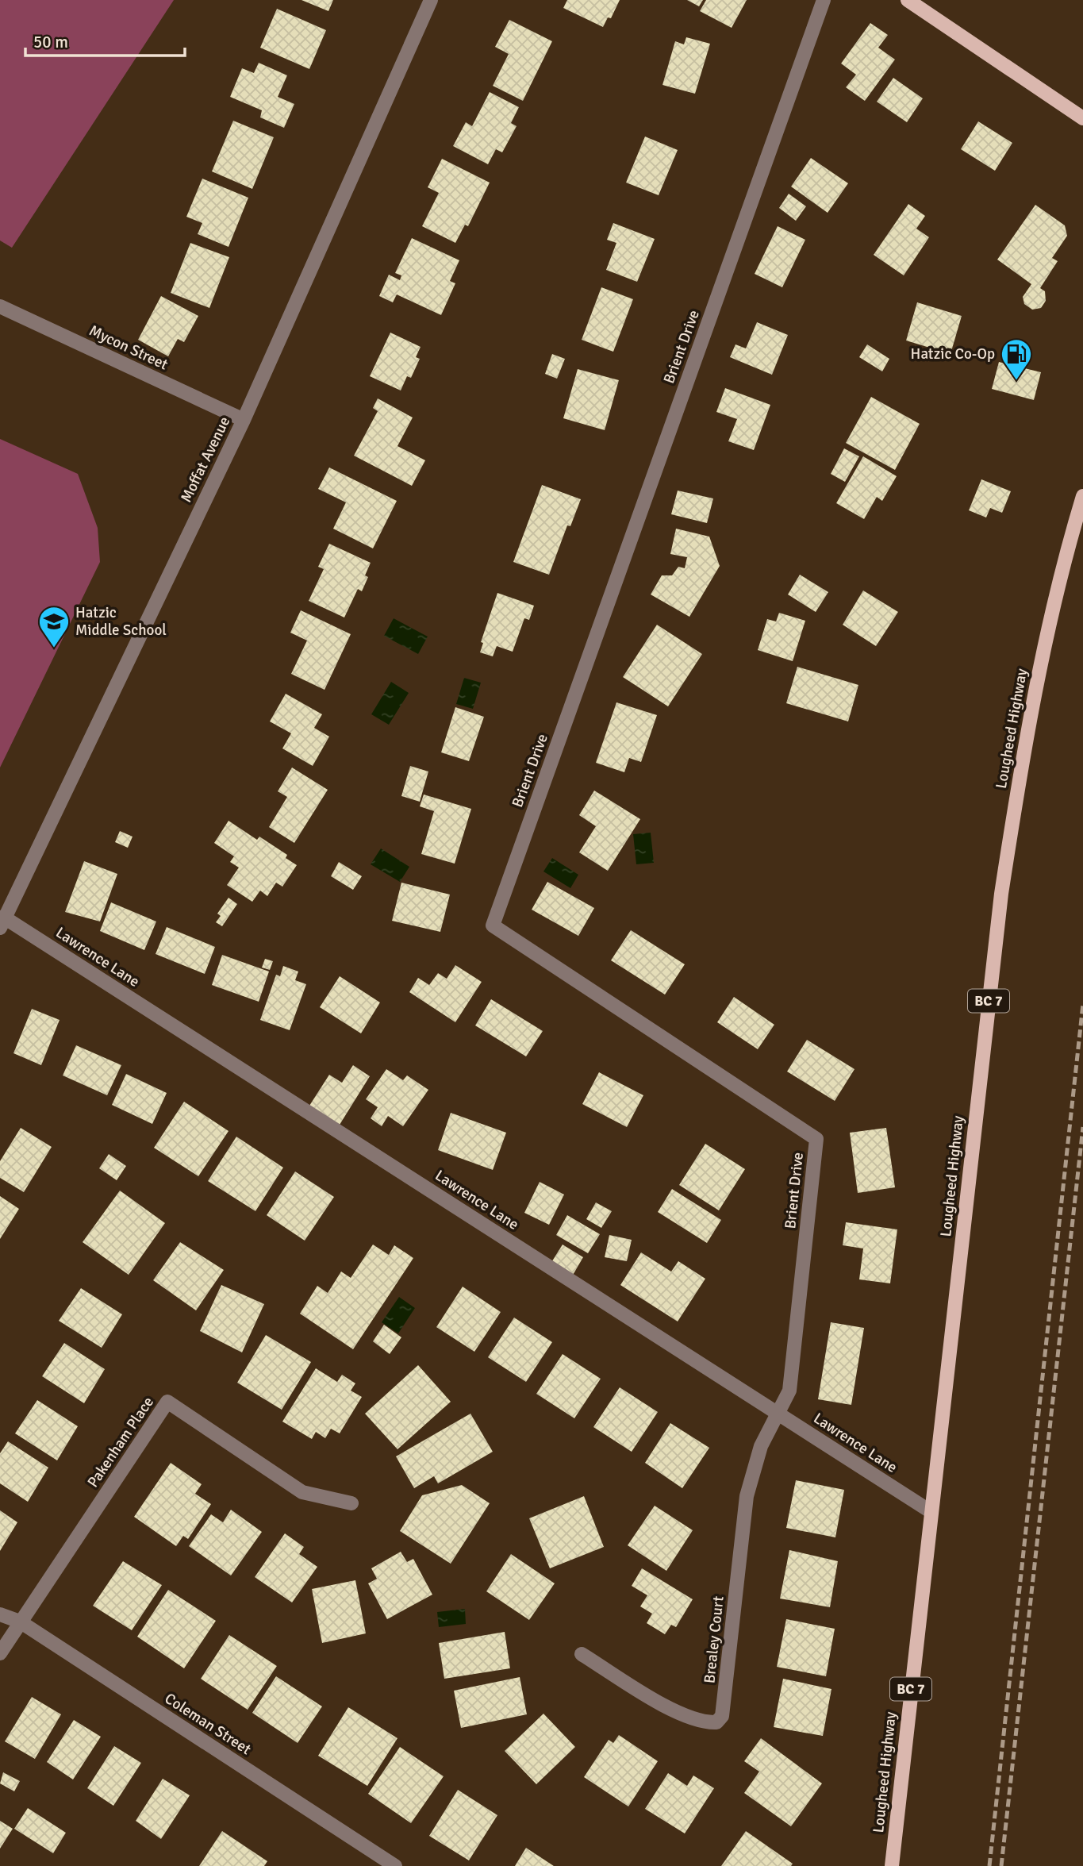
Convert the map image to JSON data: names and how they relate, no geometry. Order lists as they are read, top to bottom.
{
  "streets": {
    "main road": ["Lougheed Highway", "BC 7"],
    "street": [
      "Brient Drive",
      "Mycon Street",
      "Moffat Avenue",
      "Lawrence Lane",
      "Pakenham Place",
      "Brealey Court",
      "Coleman Street"
    ]
  },
  "crossings": [
    ["Brient Drive", "Lawrence Lane"],
    ["Brient Drive", "Brealey Court"],
    ["Mycon Street", "Moffat Avenue"],
    ["Moffat Avenue", "Lawrence Lane"],
    ["Lougheed Highway", "Lawrence Lane"],
    ["Lawrence Lane", "Brealey Court"],
    ["Pakenham Place", "Coleman Street"]
  ],
  "places": {
    "fuel station": ["Hatzic Co-Op"],
    "school or university": ["Hatzic Middle School"]
  },
  "scale_bar": "50 m"
}
